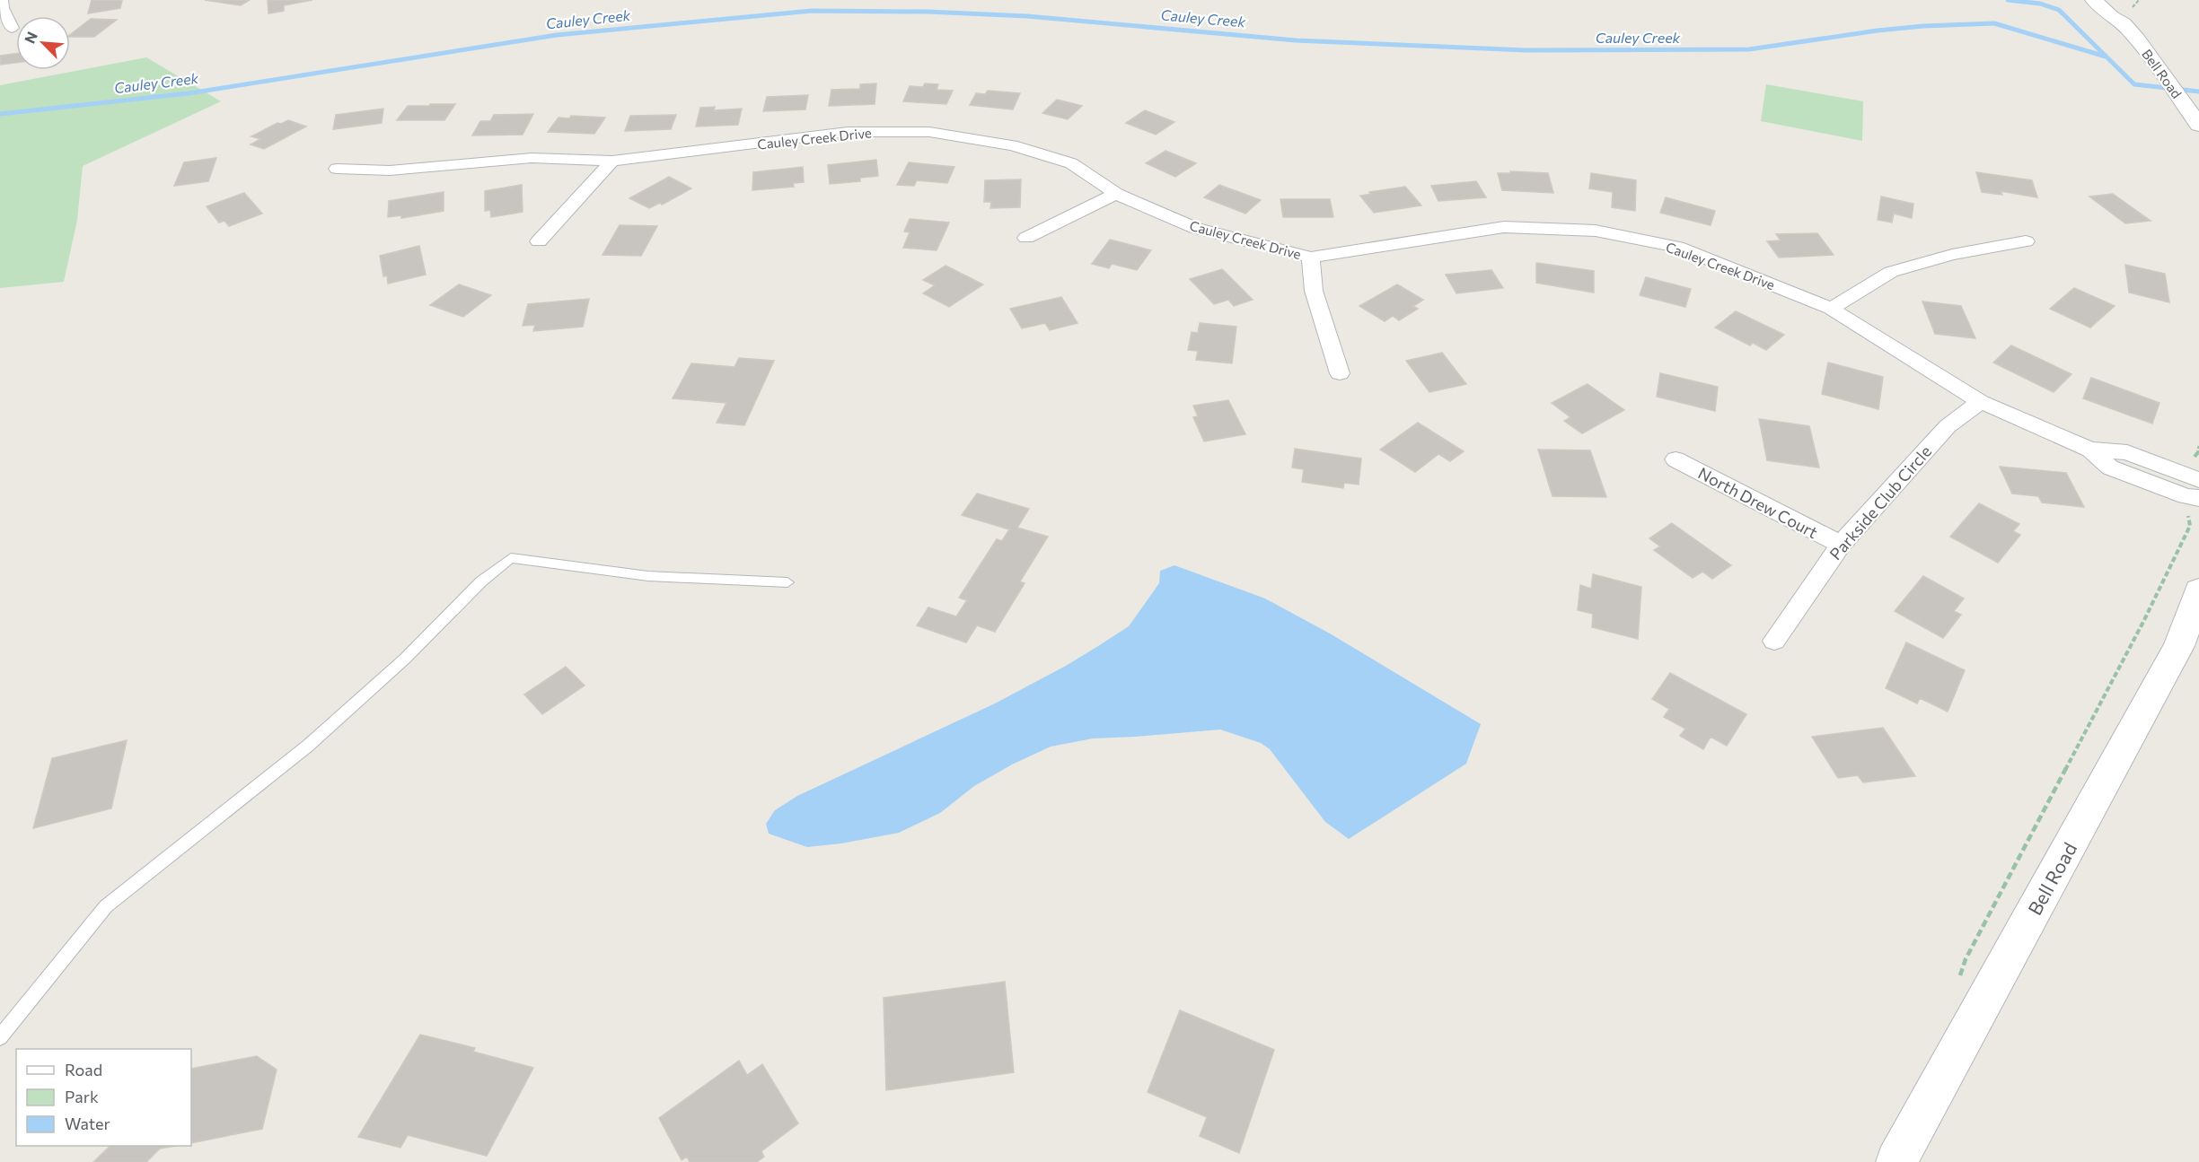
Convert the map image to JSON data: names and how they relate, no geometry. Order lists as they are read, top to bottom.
{
  "streets": {
    "street": [
      "Bell Road",
      "Cauley Creek Drive",
      "North Drew Court",
      "Parkside Club Circle"
    ]
  },
  "crossings": [
    ["Cauley Creek Drive", "Parkside Club Circle"],
    ["North Drew Court", "Parkside Club Circle"]
  ],
  "water": ["Cauley Creek"],
  "legend": ["Road", "Park", "Water"],
  "north": "top left"
}
